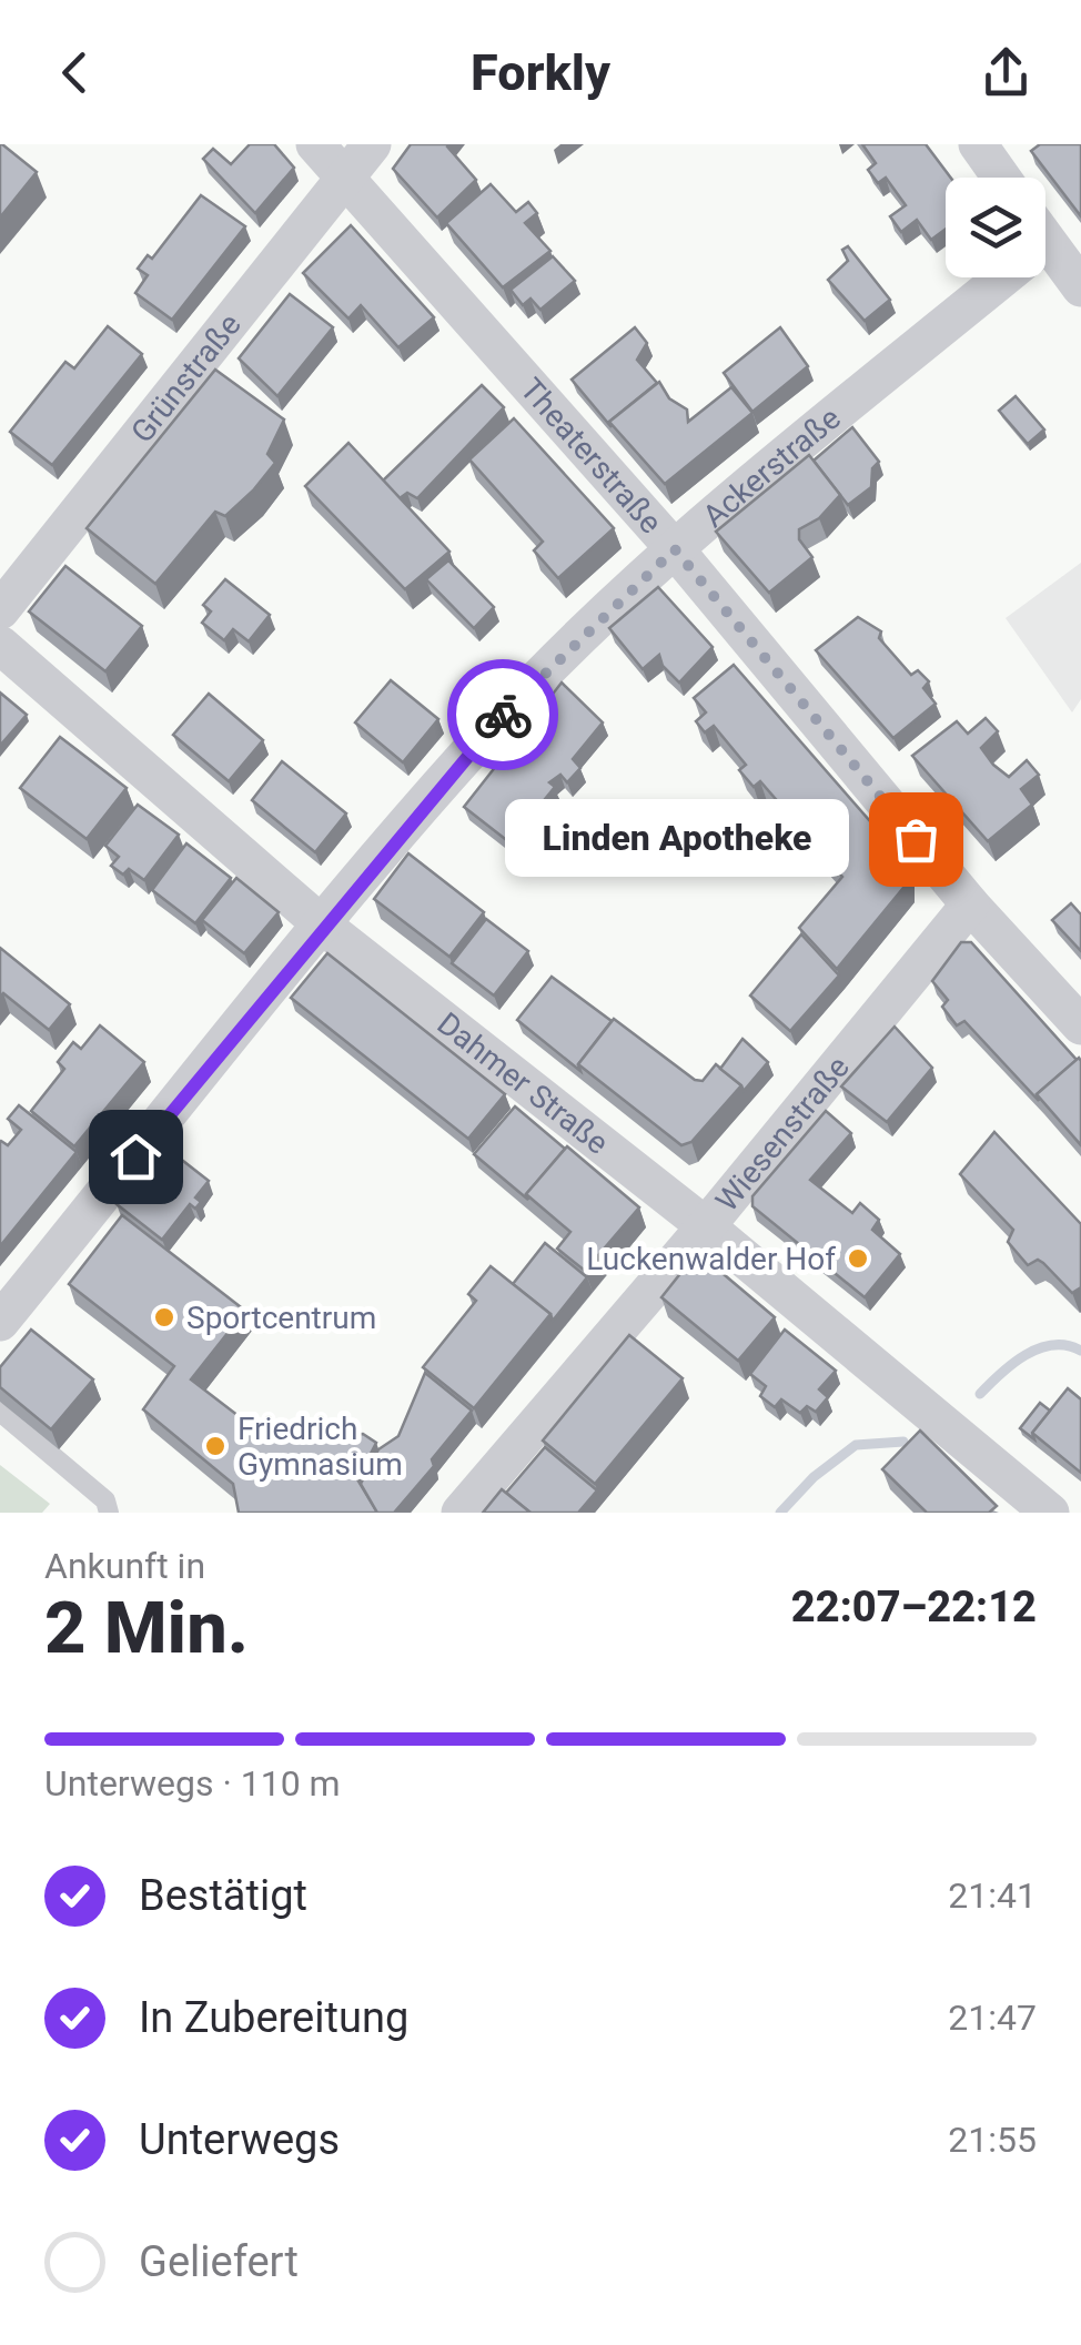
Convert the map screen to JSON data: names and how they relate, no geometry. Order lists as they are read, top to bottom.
{
  "streets": {
    "street": [
      "Grünstraße",
      "Theaterstraße",
      "Ackerstraße",
      "Dahmer Straße",
      "Wiesenstraße"
    ]
  },
  "crossings": [
    ["Grünstraße", "Theaterstraße"],
    ["Theaterstraße", "Ackerstraße"],
    ["Theaterstraße", "Wiesenstraße"],
    ["Ackerstraße", "Dahmer Straße"],
    ["Dahmer Straße", "Wiesenstraße"]
  ],
  "places": [
    "Linden Apotheke",
    "Luckenwalder Hof",
    "Sportcentrum",
    "Friedrich Gymnasium"
  ],
  "page": {
    "header": "Forkly",
    "bubble": "Linden Apotheke",
    "heading": ["2 Min.", "Ankunft in", "22:07–22:12"],
    "bar": "Unterwegs · 110 m",
    "list": [
      ["Bestätigt", "21:41"],
      ["In Zubereitung", "21:47"],
      ["Unterwegs", "21:55"],
      "Geliefert"
    ]
  }
}
